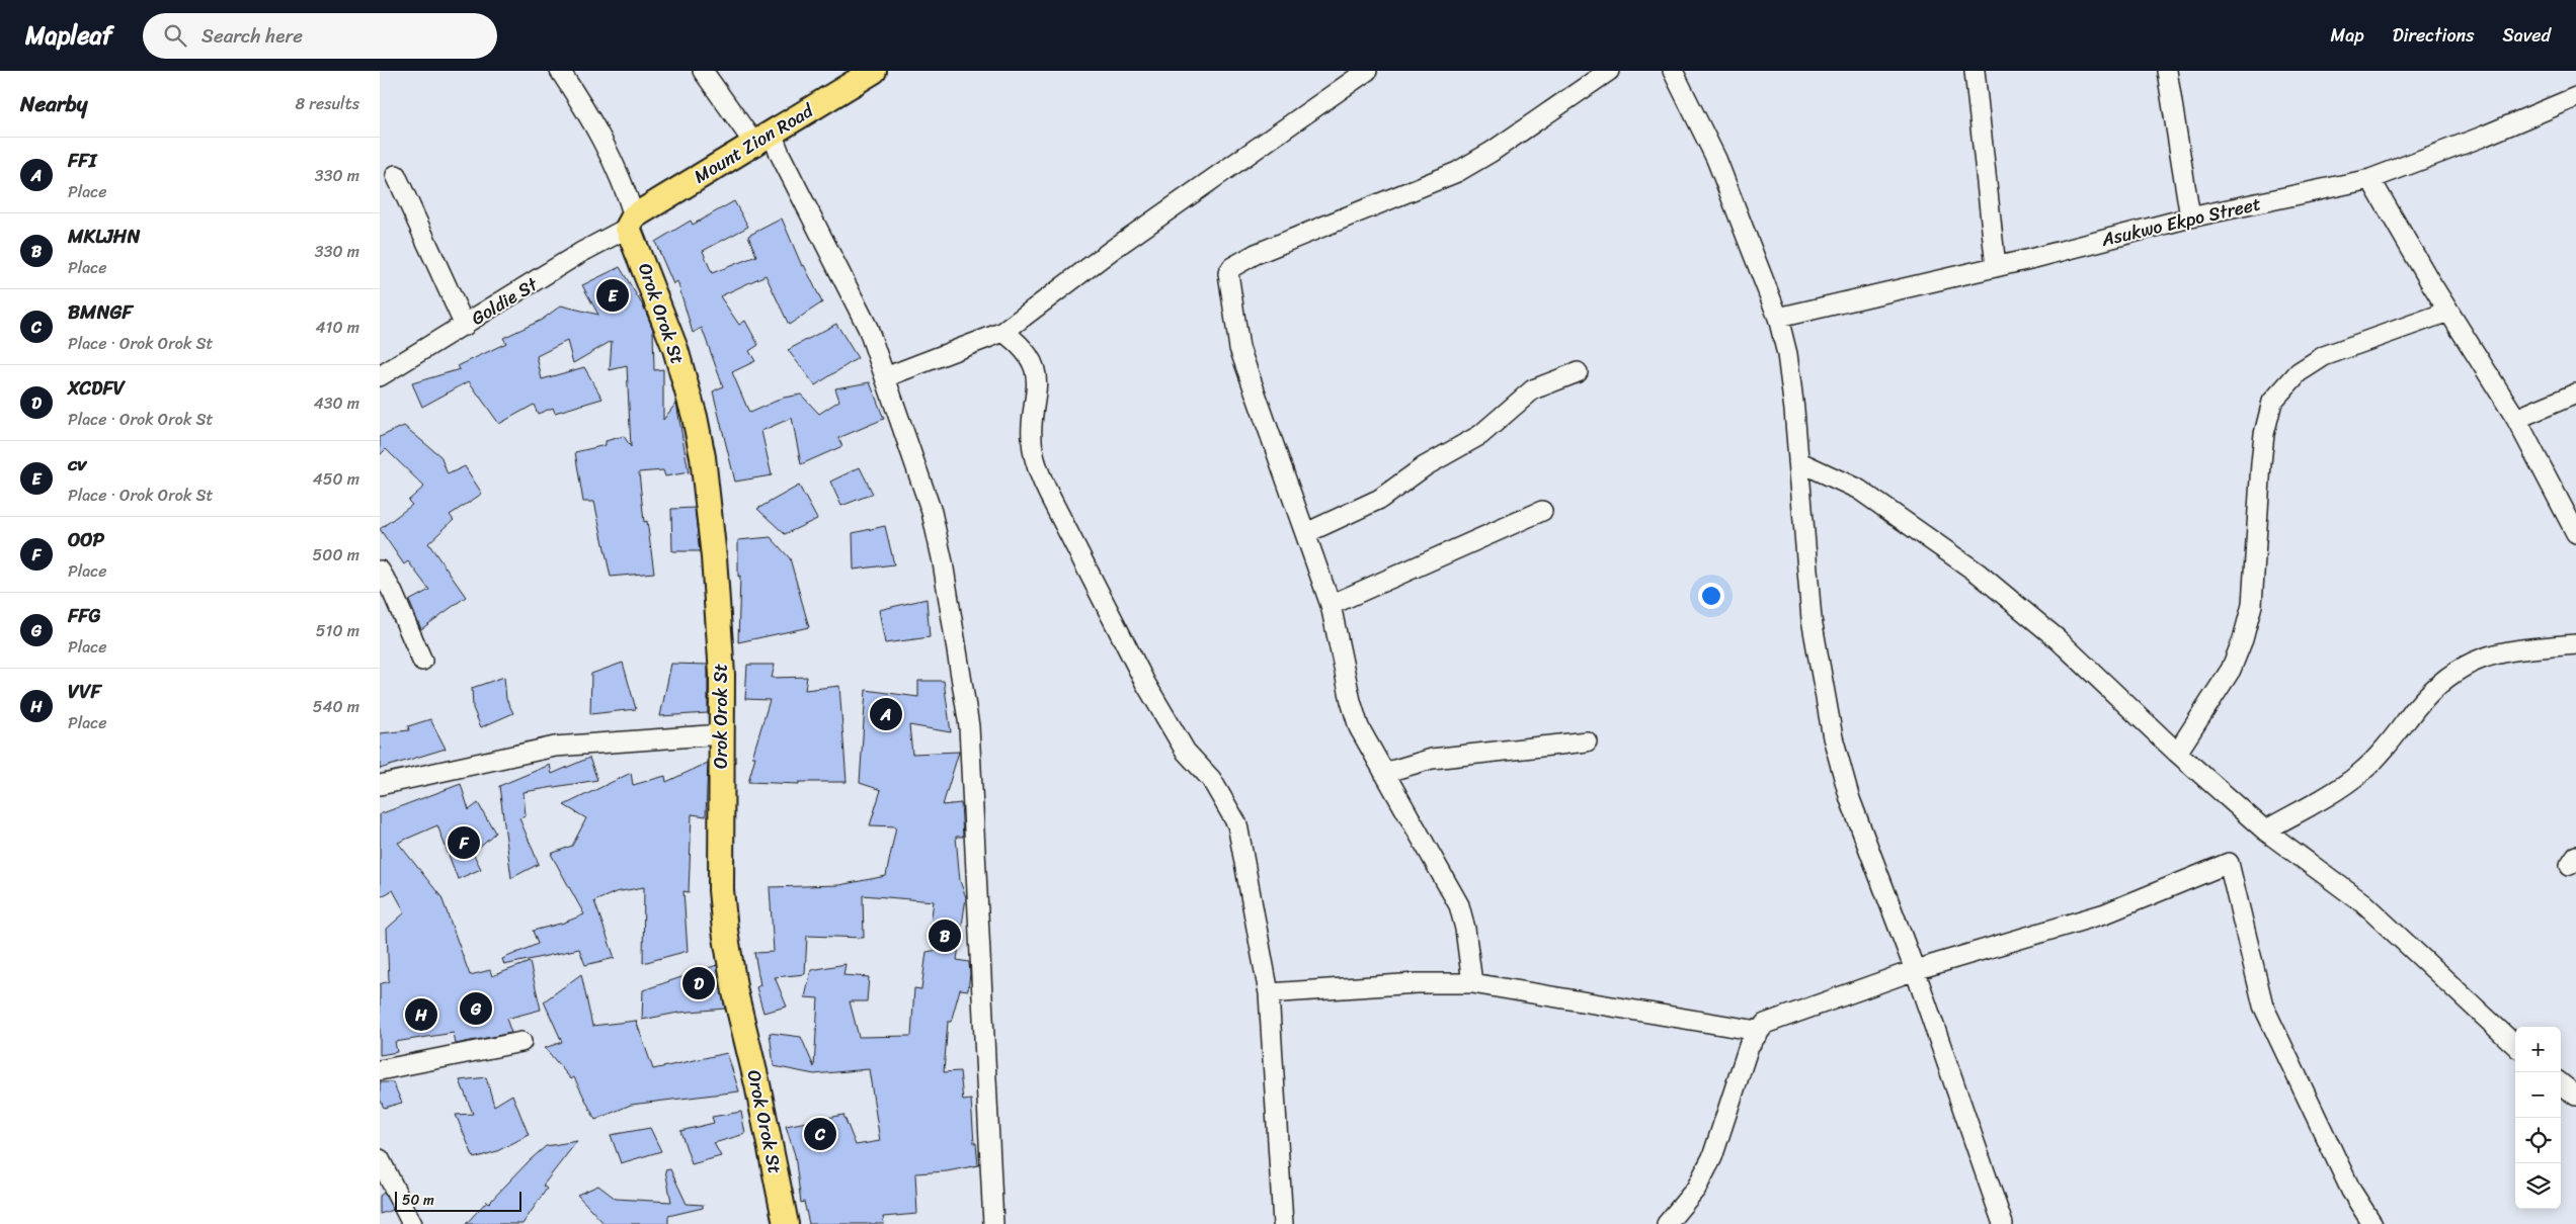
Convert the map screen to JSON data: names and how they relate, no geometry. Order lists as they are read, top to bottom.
{
  "streets": {
    "main road": ["Mount Zion Road", "Orok Orok St"],
    "street": ["Asukwo Ekpo Street", "Goldie St"]
  },
  "crossings": [
    ["Mount Zion Road", "Goldie St"],
    ["Mount Zion Road", "Orok Orok St"],
    ["Goldie St", "Orok Orok St"]
  ],
  "scale_bar": "50 m",
  "page": {
    "header": "Mapleaf",
    "search": "Search here",
    "nav": ["Map", "Directions", "Saved"],
    "heading": ["Nearby", "8 results"],
    "list": [
      {
        "mark": "A",
        "name": "FFI",
        "note": "Place",
        "value": "330 m"
      },
      {
        "mark": "B",
        "name": "MKLJHN",
        "note": "Place",
        "value": "330 m"
      },
      {
        "mark": "C",
        "name": "BMNGF",
        "note": "Place · Orok Orok St",
        "value": "410 m"
      },
      {
        "mark": "D",
        "name": "XCDFV",
        "note": "Place · Orok Orok St",
        "value": "430 m"
      },
      {
        "mark": "E",
        "name": "cv",
        "note": "Place · Orok Orok St",
        "value": "450 m"
      },
      {
        "mark": "F",
        "name": "OOP",
        "note": "Place",
        "value": "500 m"
      },
      {
        "mark": "G",
        "name": "FFG",
        "note": "Place",
        "value": "510 m"
      },
      {
        "mark": "H",
        "name": "VVF",
        "note": "Place",
        "value": "540 m"
      }
    ],
    "pins": [
      "E",
      "A",
      "F",
      "B",
      "D",
      "G",
      "H",
      "C"
    ],
    "map_buttons": ["+", "−"],
    "scale": "50 m"
  }
}
